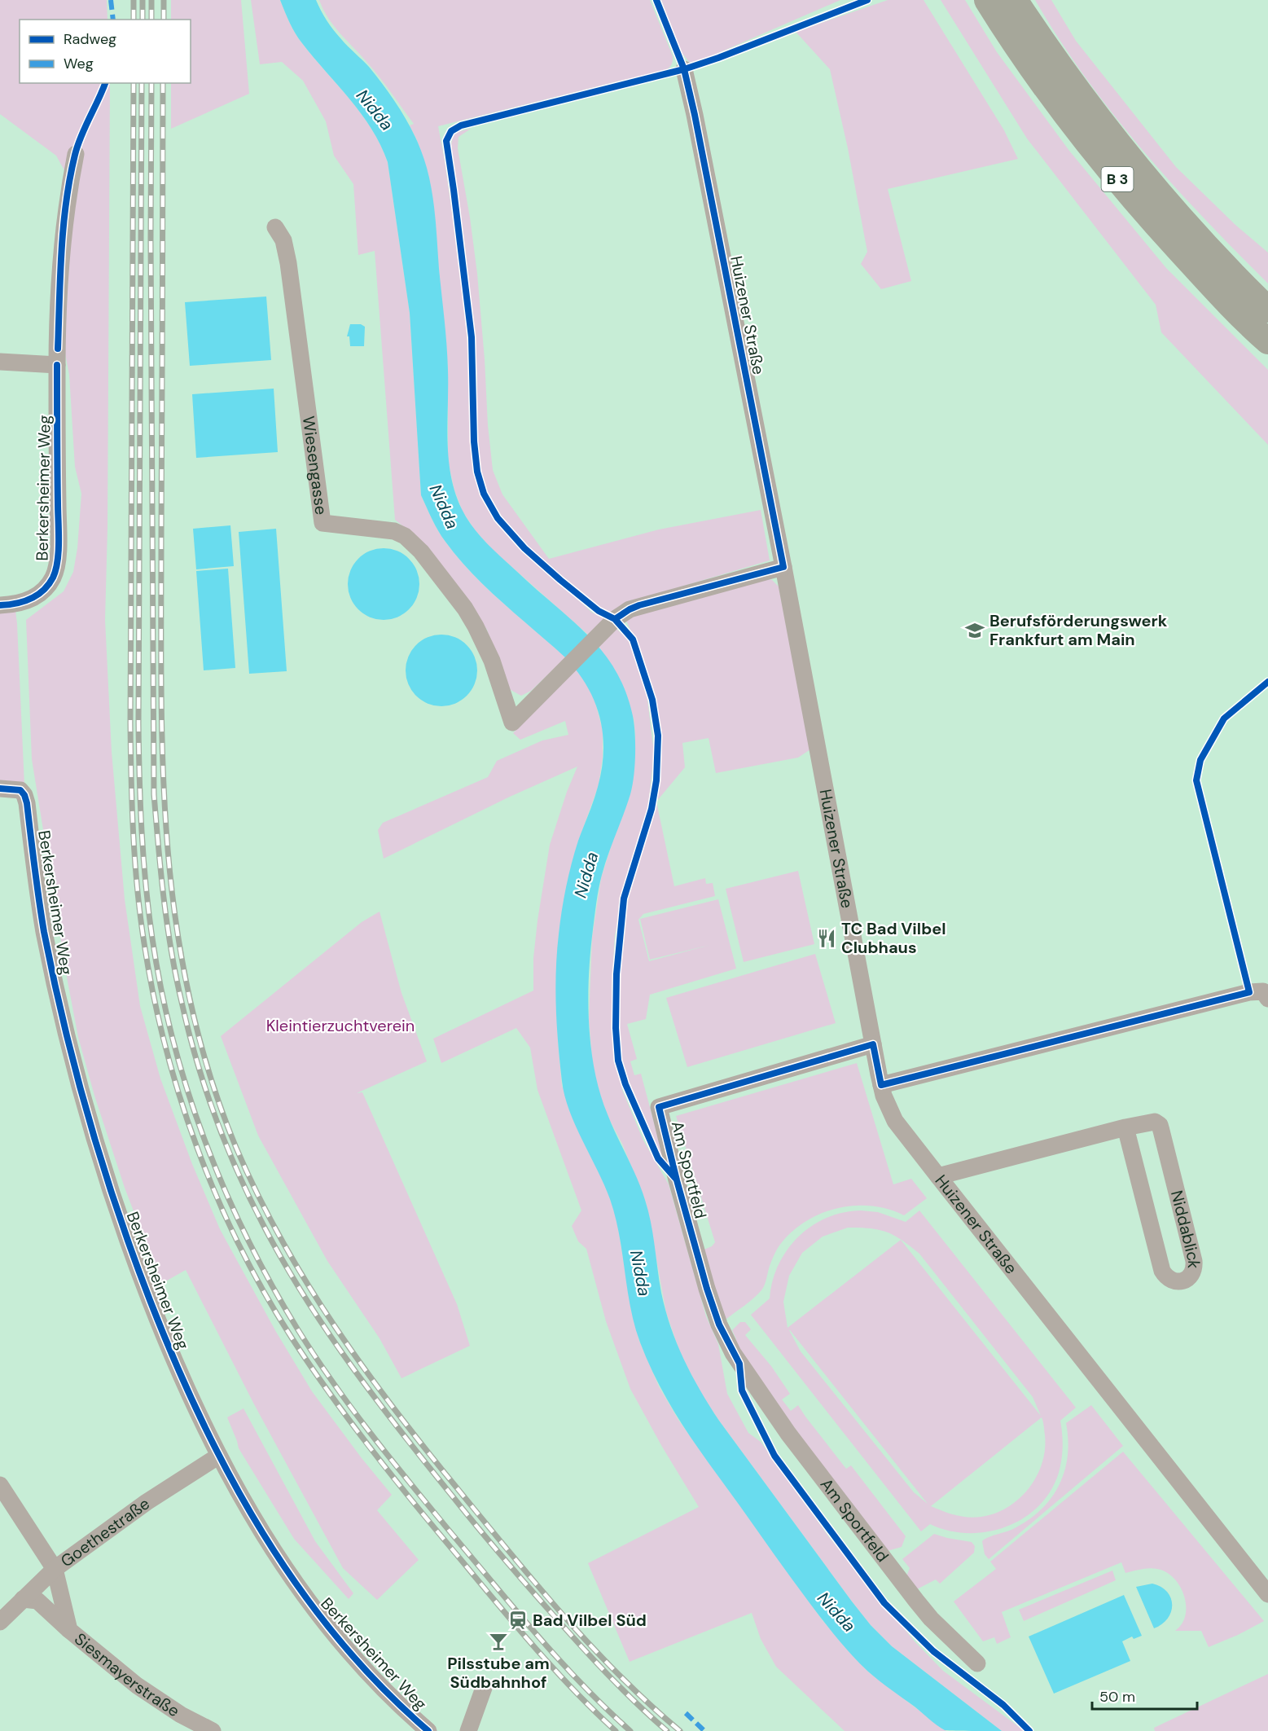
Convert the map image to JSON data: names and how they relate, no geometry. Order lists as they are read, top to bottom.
{
  "streets": {
    "highway": ["B 3"],
    "street": [
      "Huizener Straße",
      "Wiesengasse",
      "Berkersheimer Weg",
      "Am Sportfeld",
      "Niddablick",
      "Goethestraße",
      "Siesmayerstraße"
    ]
  },
  "crossings": [
    ["Huizener Straße", "Wiesengasse"],
    ["Huizener Straße", "Am Sportfeld"],
    ["Huizener Straße", "Niddablick"],
    ["Berkersheimer Weg", "Goethestraße"],
    ["Goethestraße", "Siesmayerstraße"]
  ],
  "water": ["Nidda"],
  "parks": ["Kleintierzuchtverein"],
  "places": {
    "school or university": ["Berufsförderungswerk Frankfurt am Main"],
    "restaurant": ["TC Bad Vilbel Clubhaus"],
    "station": ["Bad Vilbel Süd"],
    "bar": ["Pilsstube am Südbahnhof"]
  },
  "legend": ["Radweg", "Weg"],
  "scale_bar": "50 m"
}
